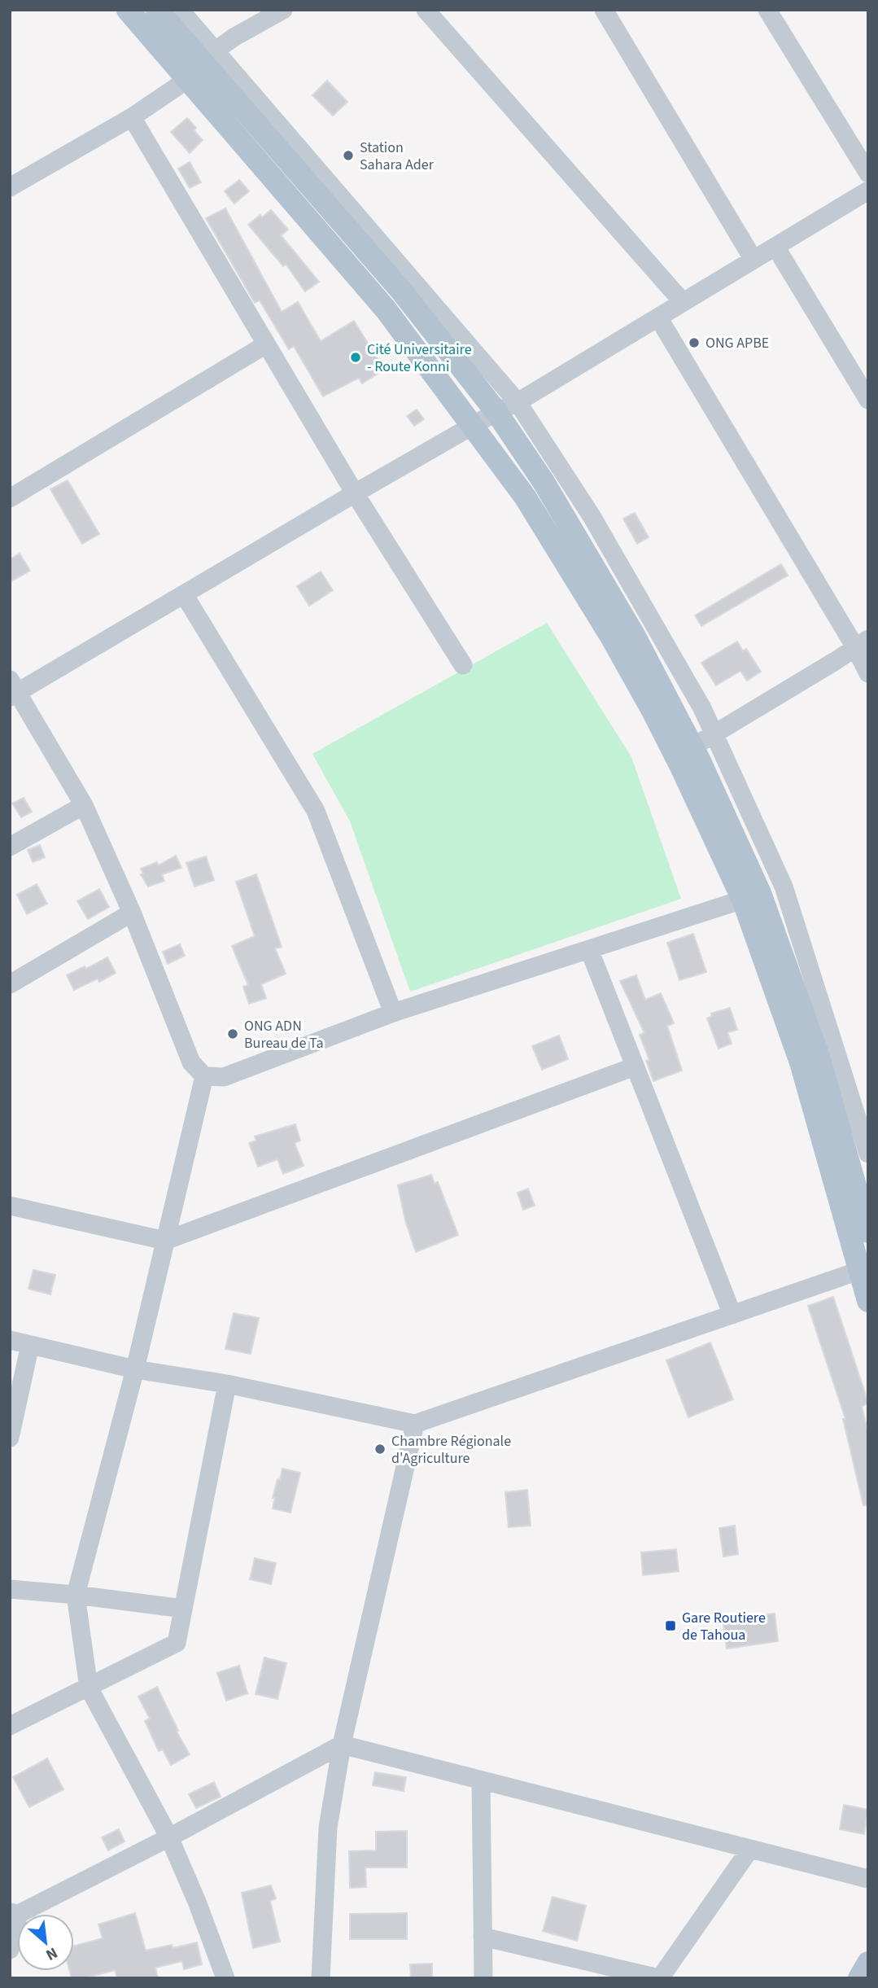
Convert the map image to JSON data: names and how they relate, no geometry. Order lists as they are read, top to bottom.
{
  "places": {
    "other": [
      "Station Sahara Ader",
      "ONG APBE",
      "Cité Universitaire - Route Konni",
      "ONG ADN Bureau de Ta",
      "Chambre Régionale d'Agriculture"
    ],
    "transit": ["Gare Routiere de Tahoua"]
  },
  "north": "bottom right"
}
